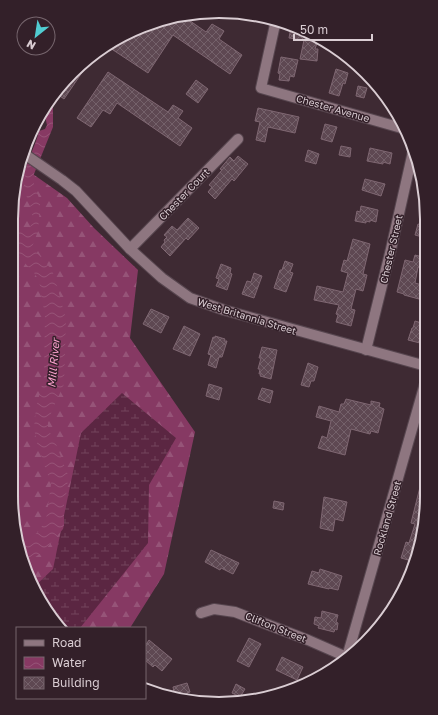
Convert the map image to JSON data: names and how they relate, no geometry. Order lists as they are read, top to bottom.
{
  "streets": {
    "street": [
      "Chester Avenue",
      "Chester Court",
      "Chester Street",
      "West Britannia Street",
      "Rockland Street",
      "Clifton Street"
    ]
  },
  "crossings": [
    ["Chester Court", "West Britannia Street"],
    ["Chester Street", "West Britannia Street"]
  ],
  "water": ["Mill River"],
  "legend": ["Road", "Water", "Building"],
  "scale_bar": "50 m",
  "north": "bottom left"
}
